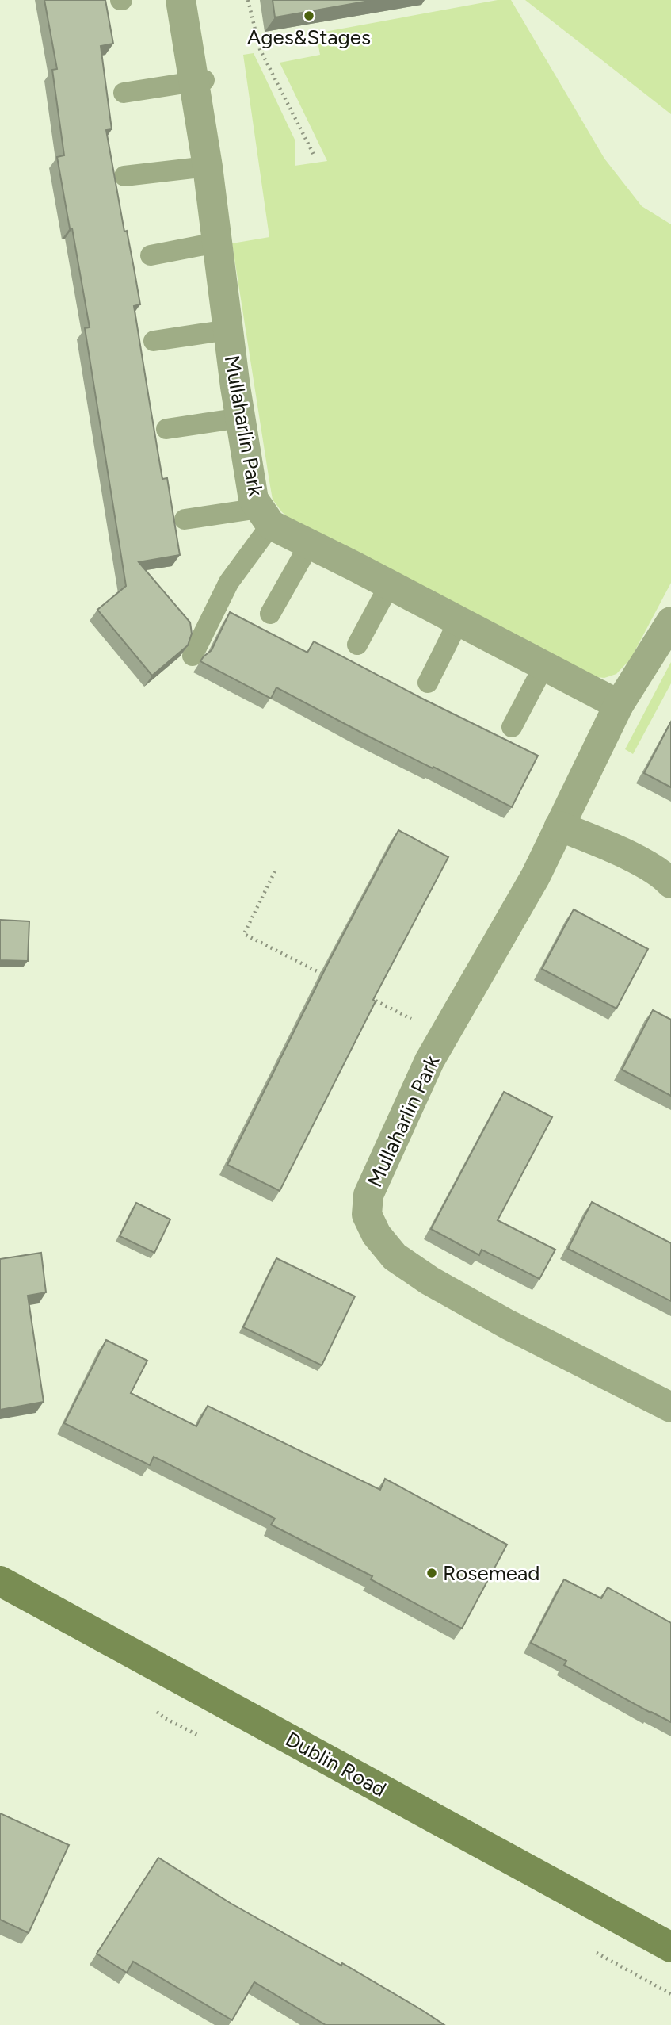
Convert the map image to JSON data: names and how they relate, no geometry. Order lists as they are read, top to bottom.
{
  "streets": {
    "main road": ["Dublin Road"],
    "street": ["Mullaharlin Park"]
  },
  "places": ["Ages&Stages", "Rosemead"]
}
